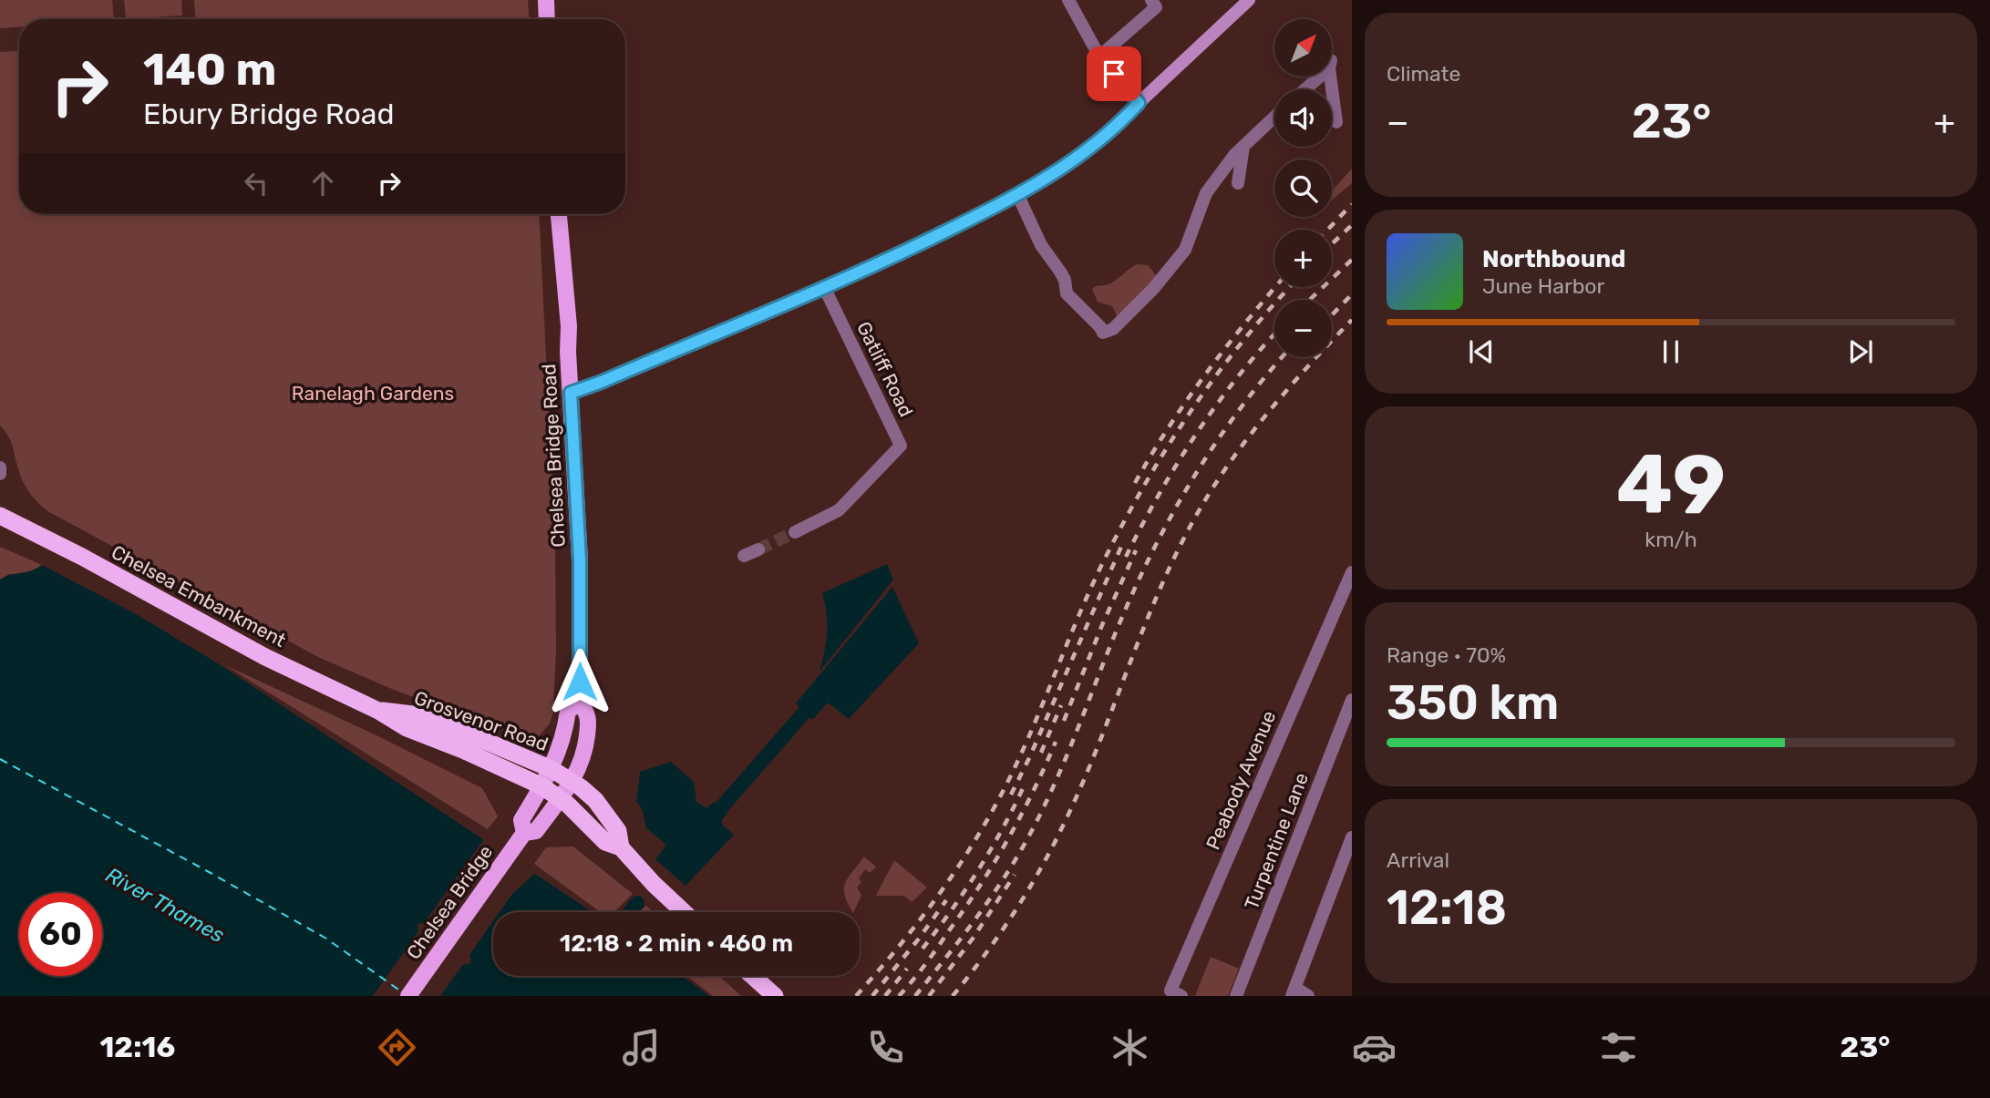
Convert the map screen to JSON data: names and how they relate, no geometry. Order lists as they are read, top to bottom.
{
  "streets": {
    "highway": ["Chelsea Embankment", "Grosvenor Road"],
    "main road": ["Chelsea Bridge Road", "Chelsea Bridge"],
    "street": ["Gatliff Road", "Peabody Avenue", "Turpentine Lane"]
  },
  "crossings": [
    ["Chelsea Bridge Road", "Grosvenor Road"],
    ["Chelsea Bridge Road", "Chelsea Bridge"],
    ["Chelsea Embankment", "Grosvenor Road"],
    ["Grosvenor Road", "Chelsea Bridge"]
  ],
  "water": ["River Thames"],
  "parks": ["Ranelagh Gardens"],
  "north": "top right",
  "page": {
    "tile": [
      "Climate",
      ["49", "km/h"],
      ["Range · 70%", "350 km"],
      ["Arrival", "12:18"]
    ],
    "map_buttons": ["+", "−"],
    "turn": ["140 m", "Ebury Bridge Road"],
    "heat": ["−", "23°", "+"],
    "song": ["Northbound", "June Harbor"],
    "limit": "60",
    "trip": "12:18 · 2 min · 460 m",
    "tabs": ["12:16", "23°"]
  }
}
